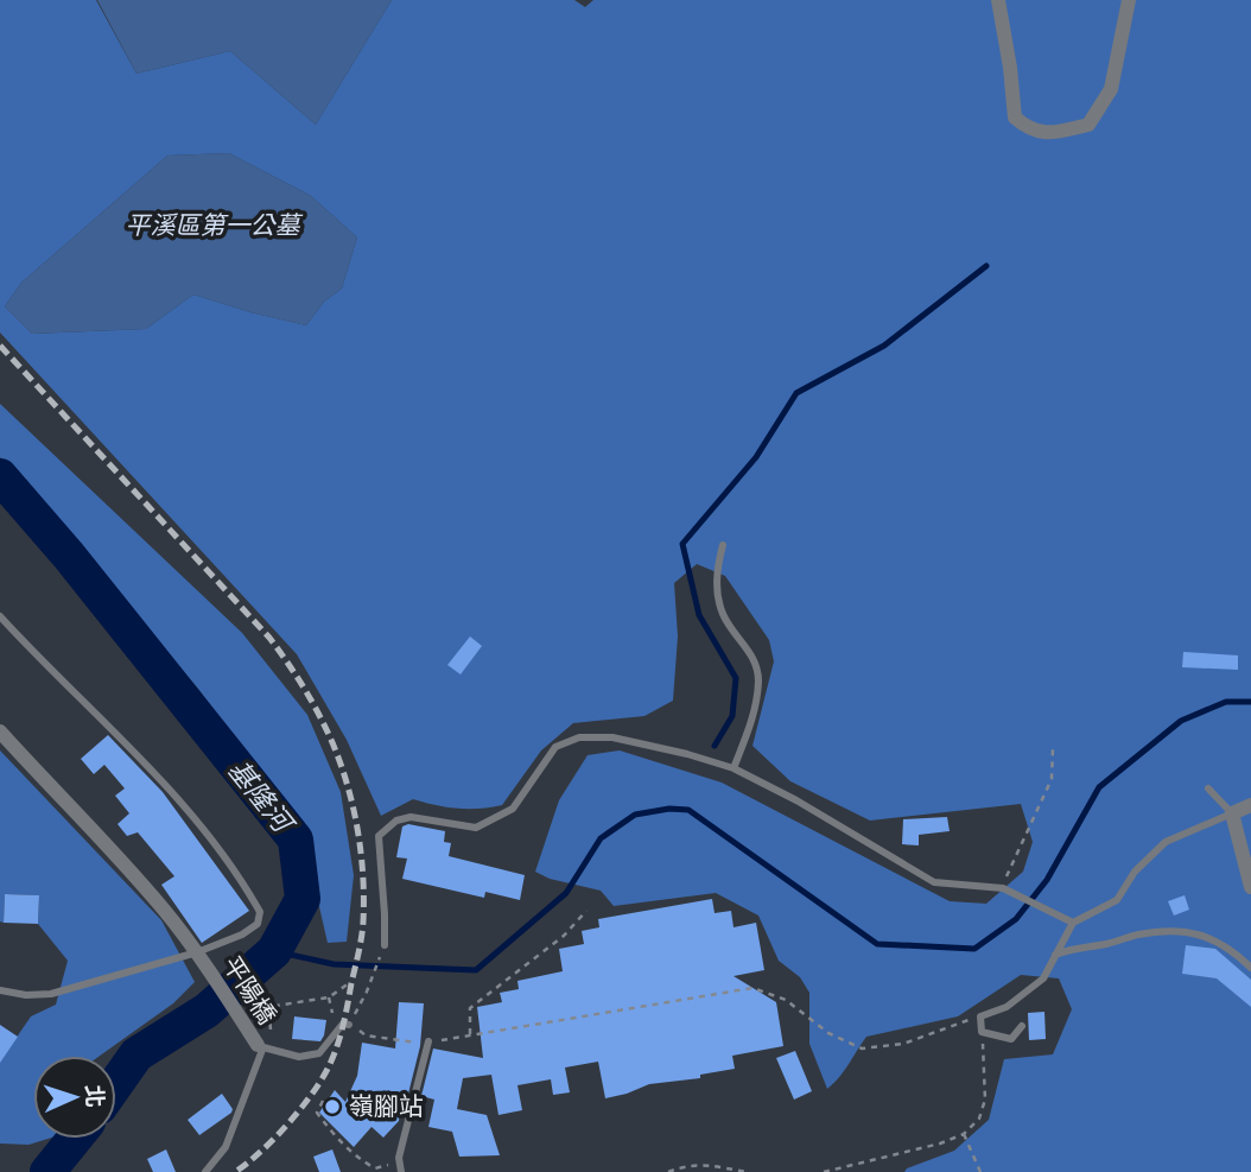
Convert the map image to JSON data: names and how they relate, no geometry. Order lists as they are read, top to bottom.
{
  "streets": {
    "street": ["平陽橋"]
  },
  "water": ["基隆河"],
  "parks": ["平溪區第一公墓"],
  "places": ["嶺腳站"],
  "north": "right"
}
